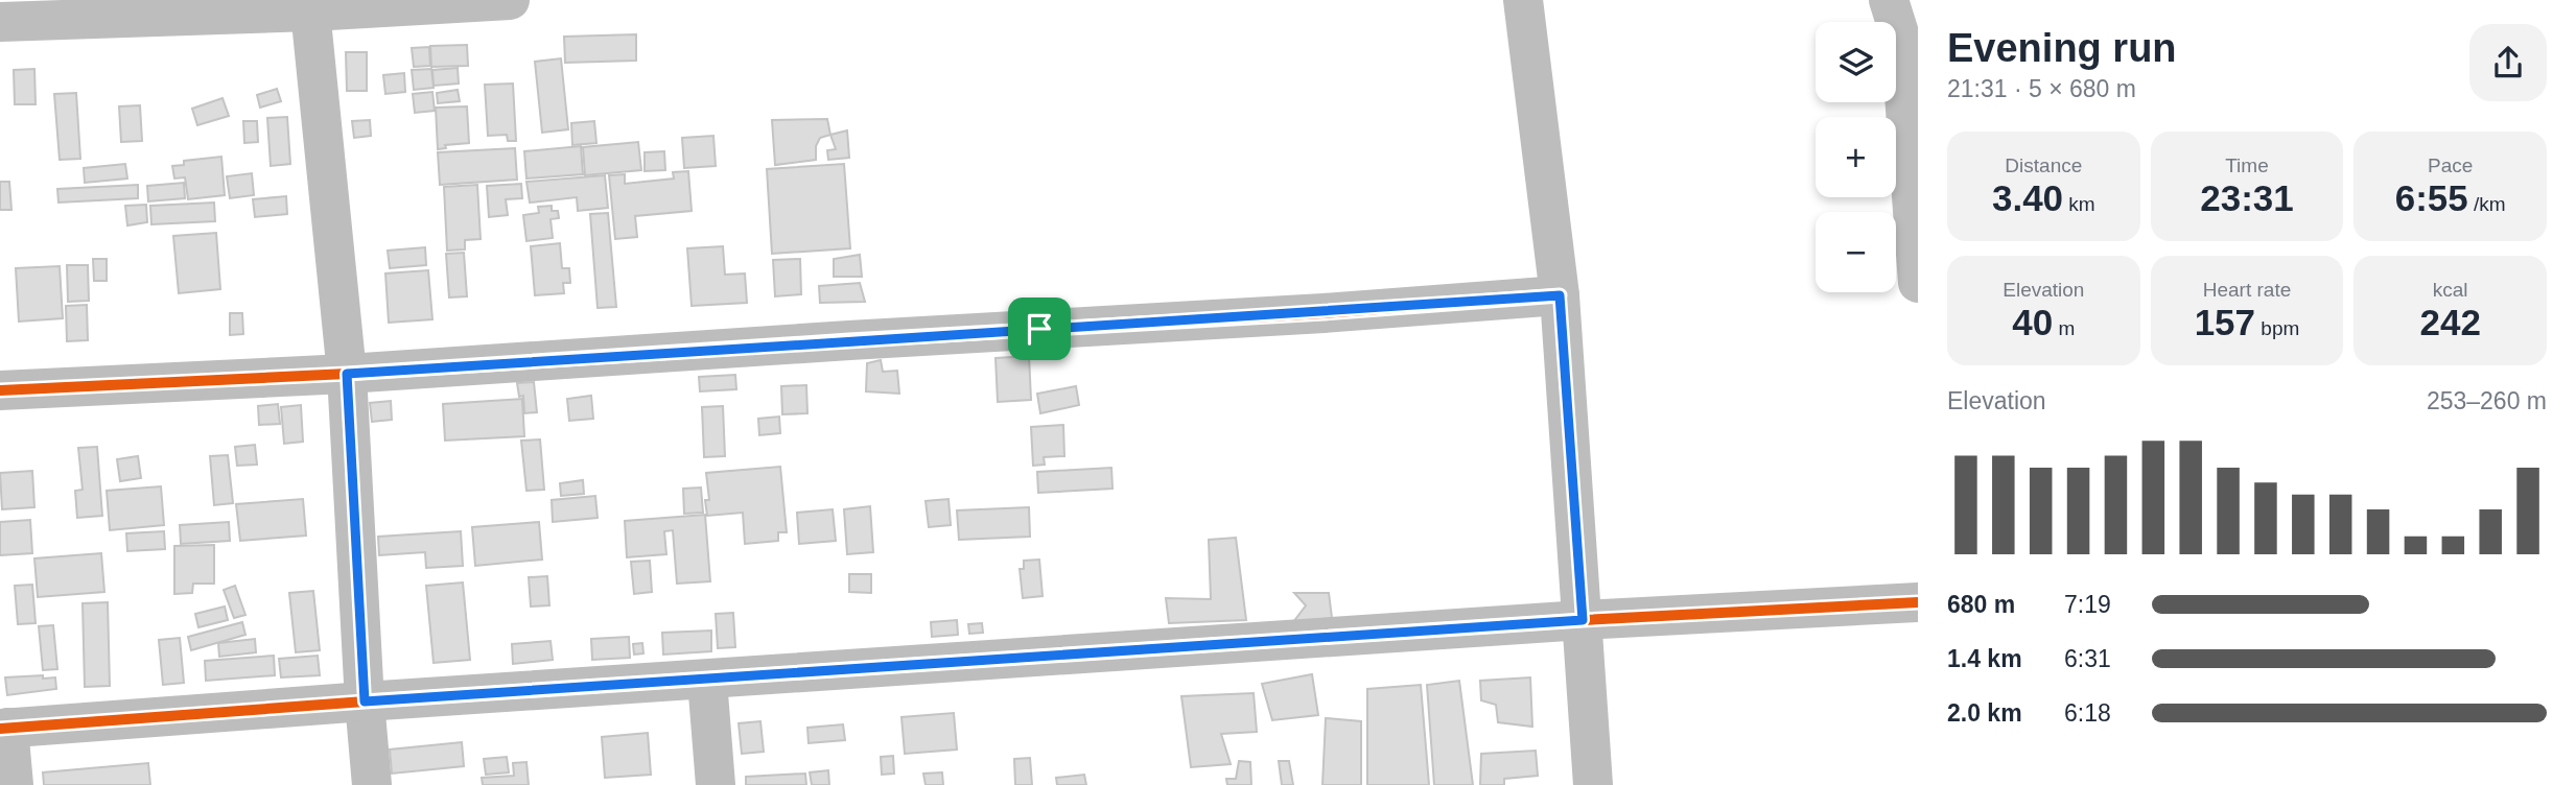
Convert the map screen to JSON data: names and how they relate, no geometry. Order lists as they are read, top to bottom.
{
  "page": {
    "heading": ["Evening run", "21:31 · 5 × 680 m"],
    "map_buttons": ["+", "−"],
    "stats": [
      ["Distance", "3.40 km"],
      ["Time", "23:31"],
      ["Pace", "6:55 /km"],
      ["Elevation", "40 m"],
      ["Heart rate", "157 bpm"],
      ["kcal", "242"]
    ],
    "chart": ["Elevation", "253–260 m"],
    "list": [
      {
        "name": "680 m",
        "note": "7:19"
      },
      {
        "name": "1.4 km",
        "note": "6:31"
      },
      {
        "name": "2.0 km",
        "note": "6:18"
      }
    ]
  }
}
